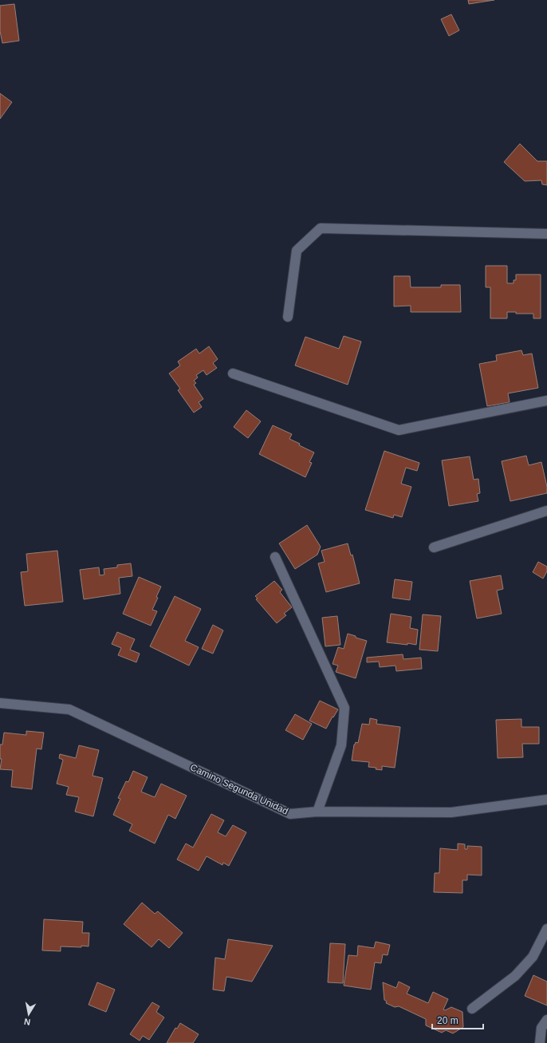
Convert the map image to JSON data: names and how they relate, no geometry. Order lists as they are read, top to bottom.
{
  "streets": {
    "street": ["Camino Segunda Unidad"]
  },
  "scale_bar": "20 m",
  "north": "bottom"
}
